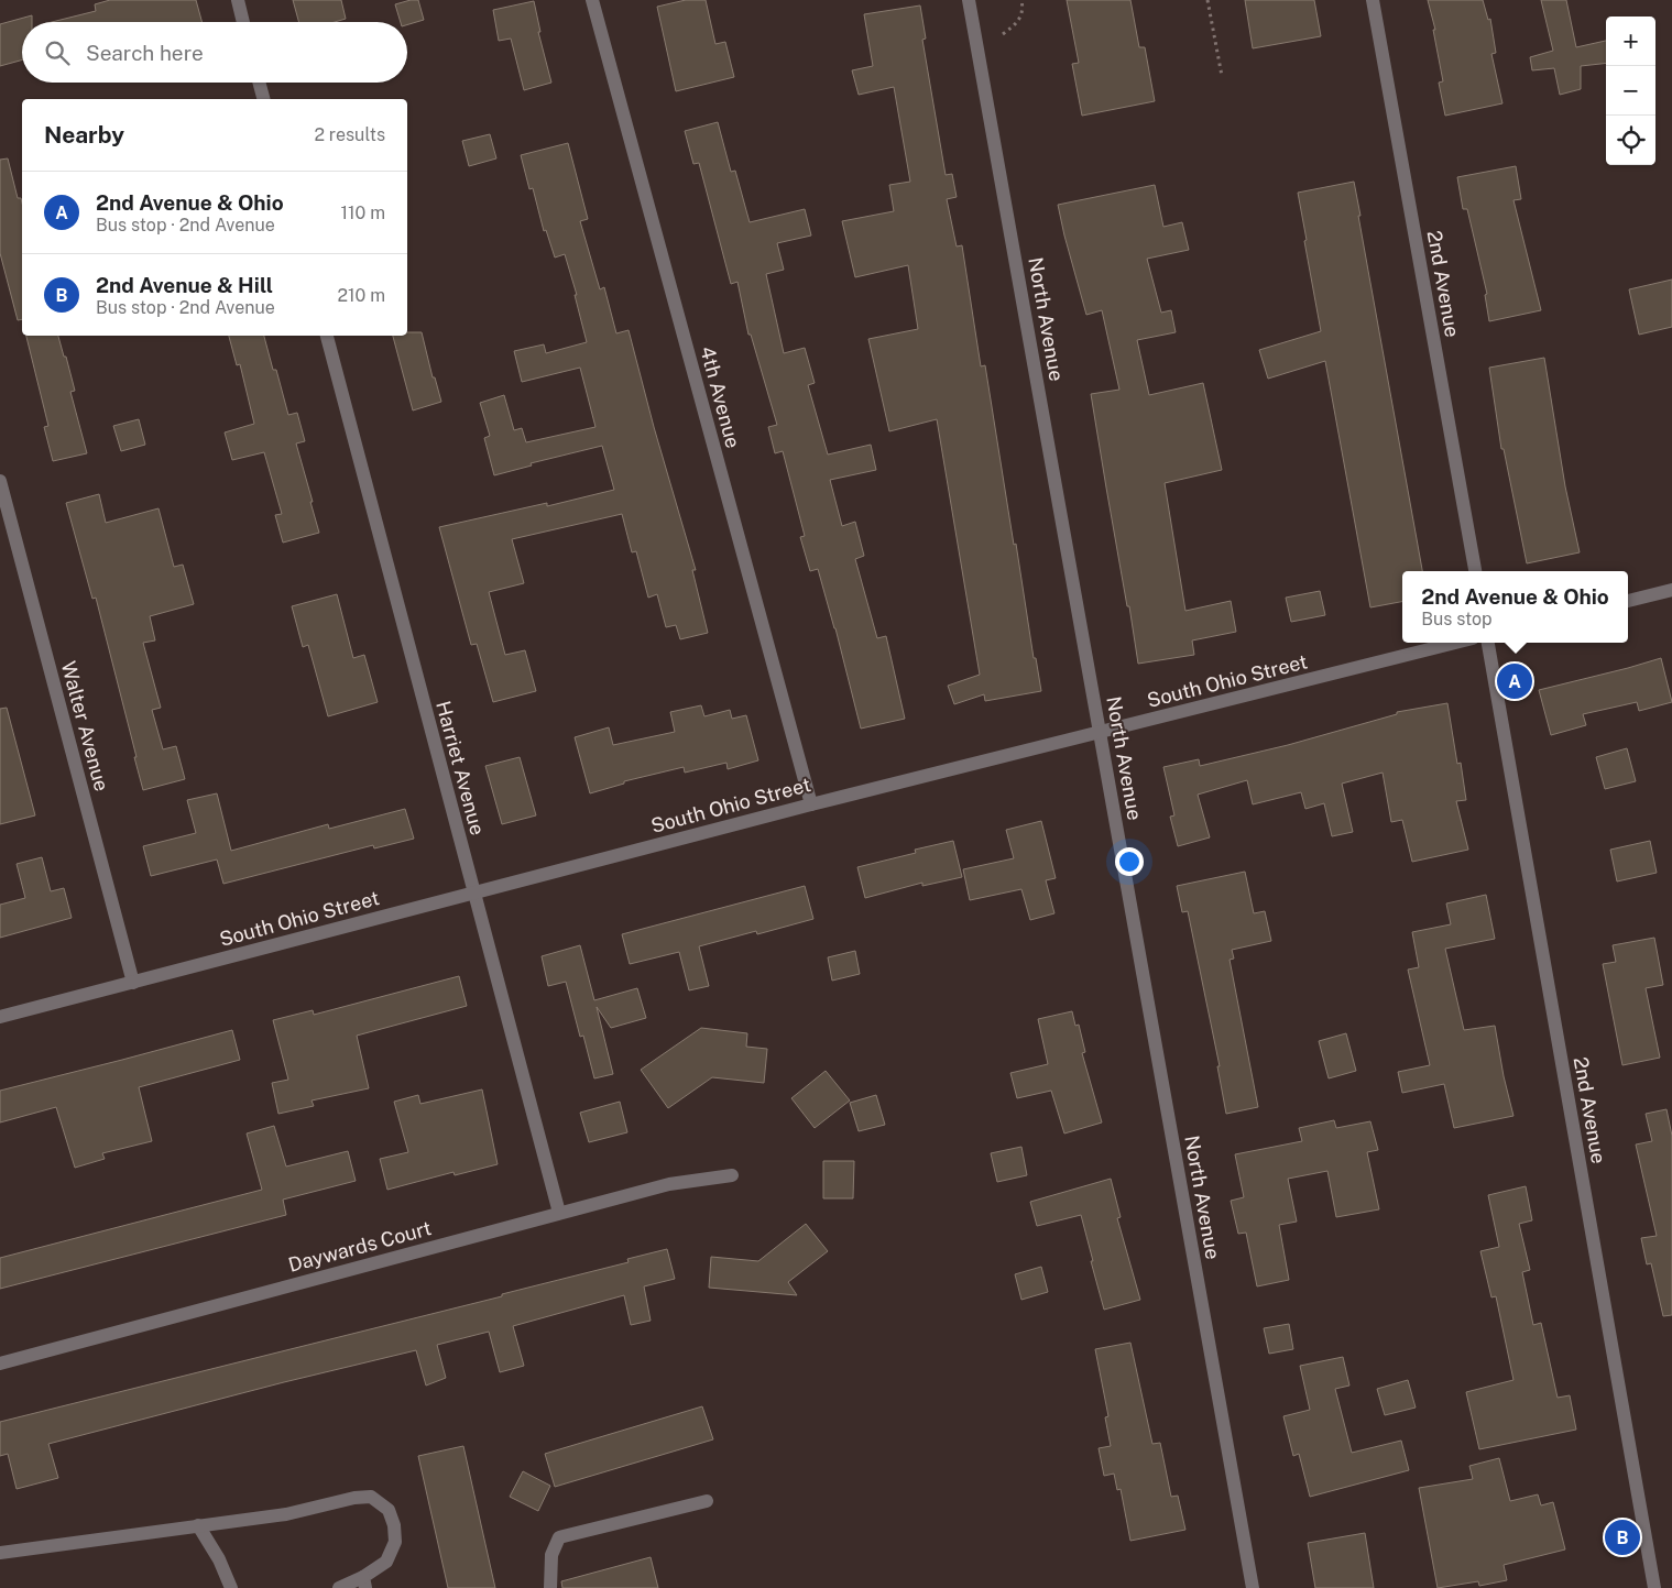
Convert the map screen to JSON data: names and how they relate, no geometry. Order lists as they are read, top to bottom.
{
  "streets": {
    "street": [
      "2nd Avenue",
      "North Avenue",
      "4th Avenue",
      "South Ohio Street",
      "Walter Avenue",
      "Harriet Avenue",
      "Daywards Court"
    ]
  },
  "crossings": [
    ["North Avenue", "South Ohio Street"],
    ["4th Avenue", "South Ohio Street"],
    ["South Ohio Street", "Walter Avenue"],
    ["South Ohio Street", "Harriet Avenue"],
    ["Harriet Avenue", "Daywards Court"]
  ],
  "page": {
    "map_buttons": ["+", "−"],
    "search": "Search here",
    "heading": ["Nearby", "2 results"],
    "list": [
      {
        "mark": "A",
        "name": "2nd Avenue & Ohio",
        "note": "Bus stop · 2nd Avenue",
        "value": "110 m"
      },
      {
        "mark": "B",
        "name": "2nd Avenue & Hill",
        "note": "Bus stop · 2nd Avenue",
        "value": "210 m"
      }
    ],
    "popup": ["2nd Avenue & Ohio", "Bus stop"],
    "pins": ["A", "B"]
  }
}
